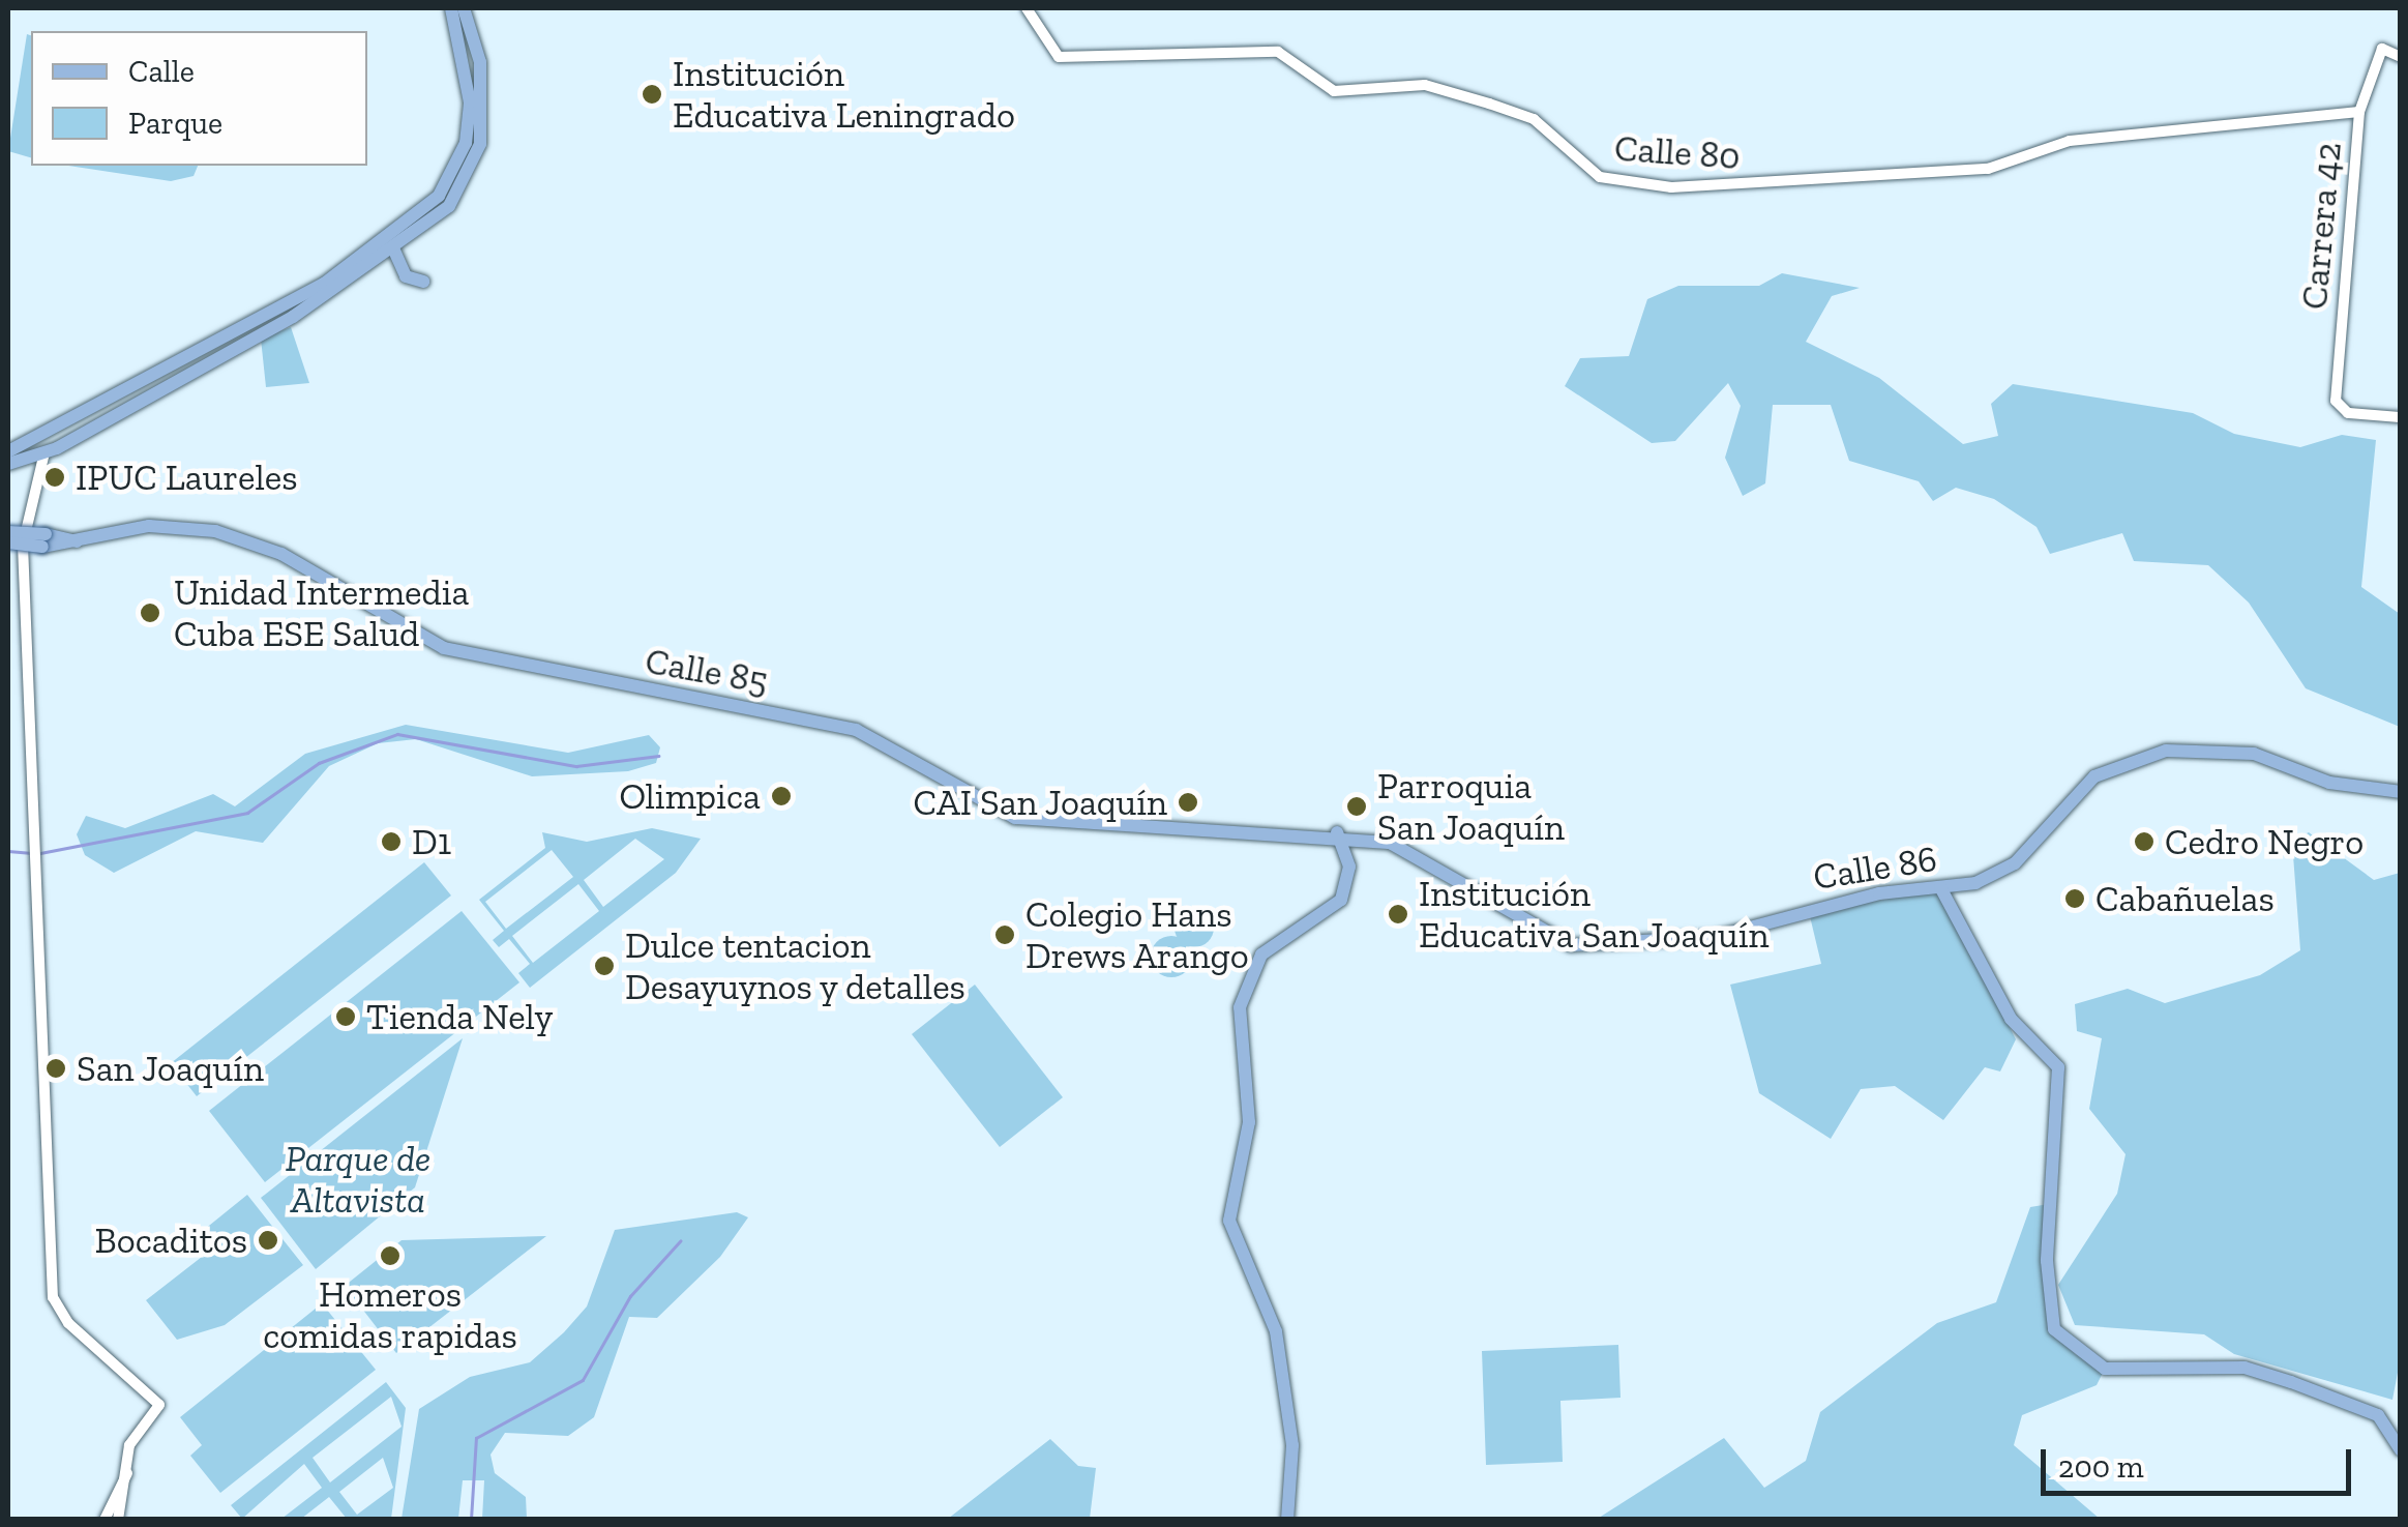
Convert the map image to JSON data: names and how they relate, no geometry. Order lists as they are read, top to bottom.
{
  "streets": {
    "main road": ["Calle 85", "Calle 86"],
    "street": ["Calle 80", "Carrera 42"]
  },
  "crossings": [
    ["Calle 80", "Carrera 42"],
    ["Calle 85", "Calle 86"]
  ],
  "parks": ["Parque de Altavista"],
  "places": [
    "Institución Educativa Leningrado",
    "IPUC Laureles",
    "Unidad Intermedia Cuba ESE Salud",
    "Olimpica",
    "CAI San Joaquín",
    "Parroquia San Joaquín",
    "D1",
    "Cedro Negro",
    "Cabañuelas",
    "Institución Educativa San Joaquín",
    "Colegio Hans Drews Arango",
    "Dulce tentacion Desayuynos y detalles",
    "Tienda Nely",
    "San Joaquín",
    "Bocaditos",
    "Homeros comidas rapidas"
  ],
  "legend": ["Calle", "Parque"],
  "scale_bar": "200 m"
}
